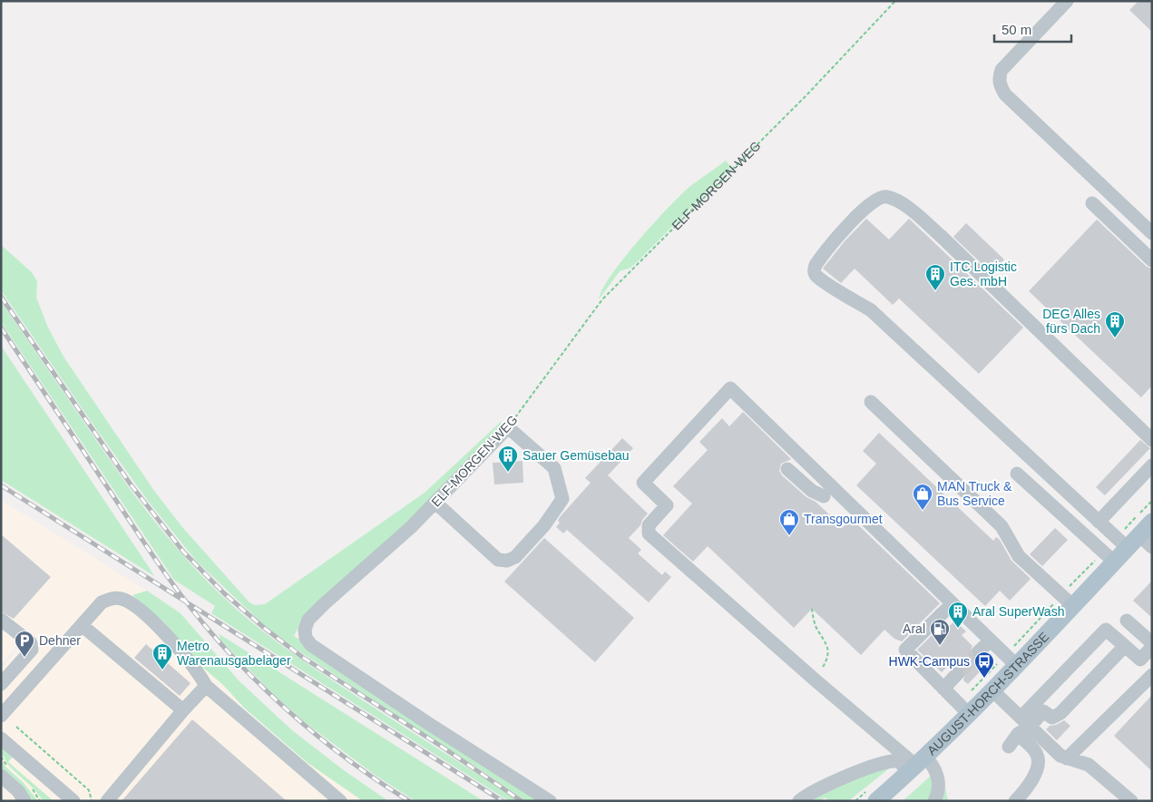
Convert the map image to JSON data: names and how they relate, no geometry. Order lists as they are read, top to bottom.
{
  "streets": {
    "main road": ["AUGUST-HORCH-STRASSE"],
    "street": ["ELF-MORGEN-WEG"]
  },
  "places": {
    "building": [
      "ITC Logistic Ges. mbH",
      "DEG Alles fürs Dach",
      "Sauer Gemüsebau",
      "Aral SuperWash",
      "Metro Warenausgabelager"
    ],
    "shop": ["MAN Truck & Bus Service", "Transgourmet"],
    "fuel station": ["Aral"],
    "parking": ["Dehner"],
    "bus stop": ["HWK-Campus"]
  },
  "scale_bar": "50 m"
}
